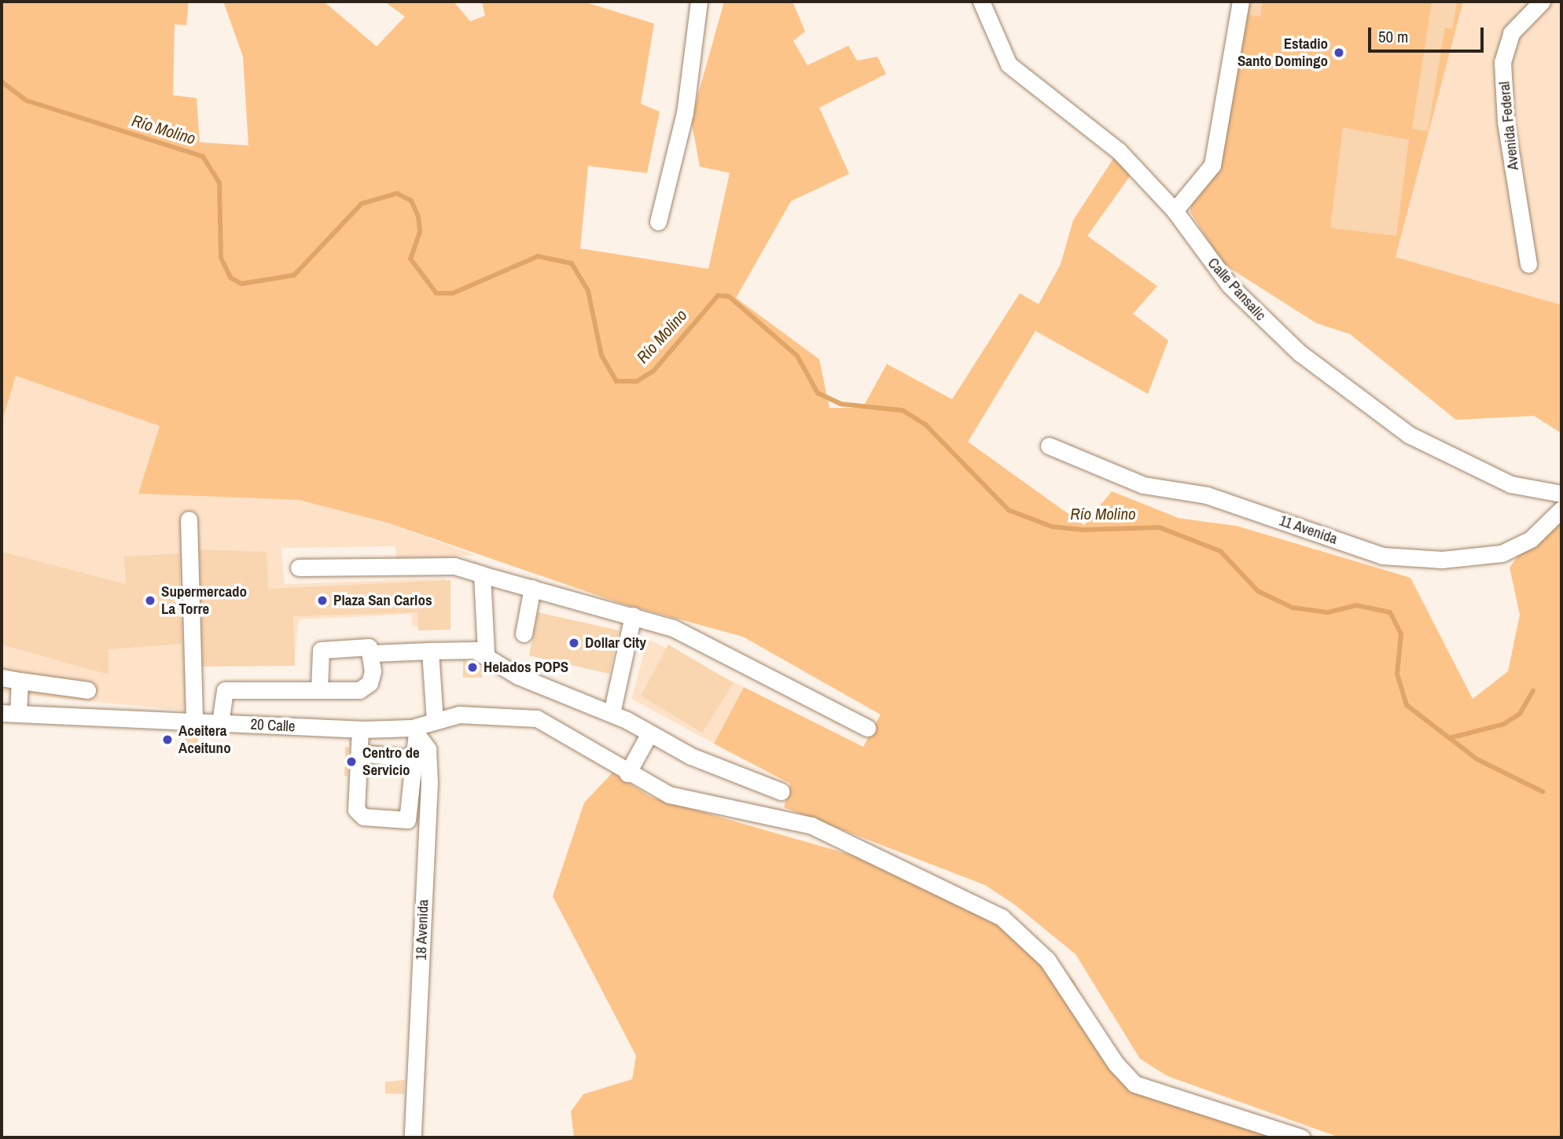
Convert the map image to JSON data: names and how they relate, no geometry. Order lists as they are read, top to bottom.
{
  "streets": {
    "street": [
      "Avenida Federal",
      "Calle Pansalic",
      "11 Avenida",
      "20 Calle",
      "18 Avenida"
    ]
  },
  "crossings": [
    ["20 Calle", "18 Avenida"]
  ],
  "water": ["Río Molino"],
  "places": [
    "Estadio Santo Domingo",
    "Supermercado La Torre",
    "Plaza San Carlos",
    "Dollar City",
    "Helados POPS",
    "Aceitera Aceituno",
    "Centro de Servicio"
  ],
  "scale_bar": "50 m"
}
